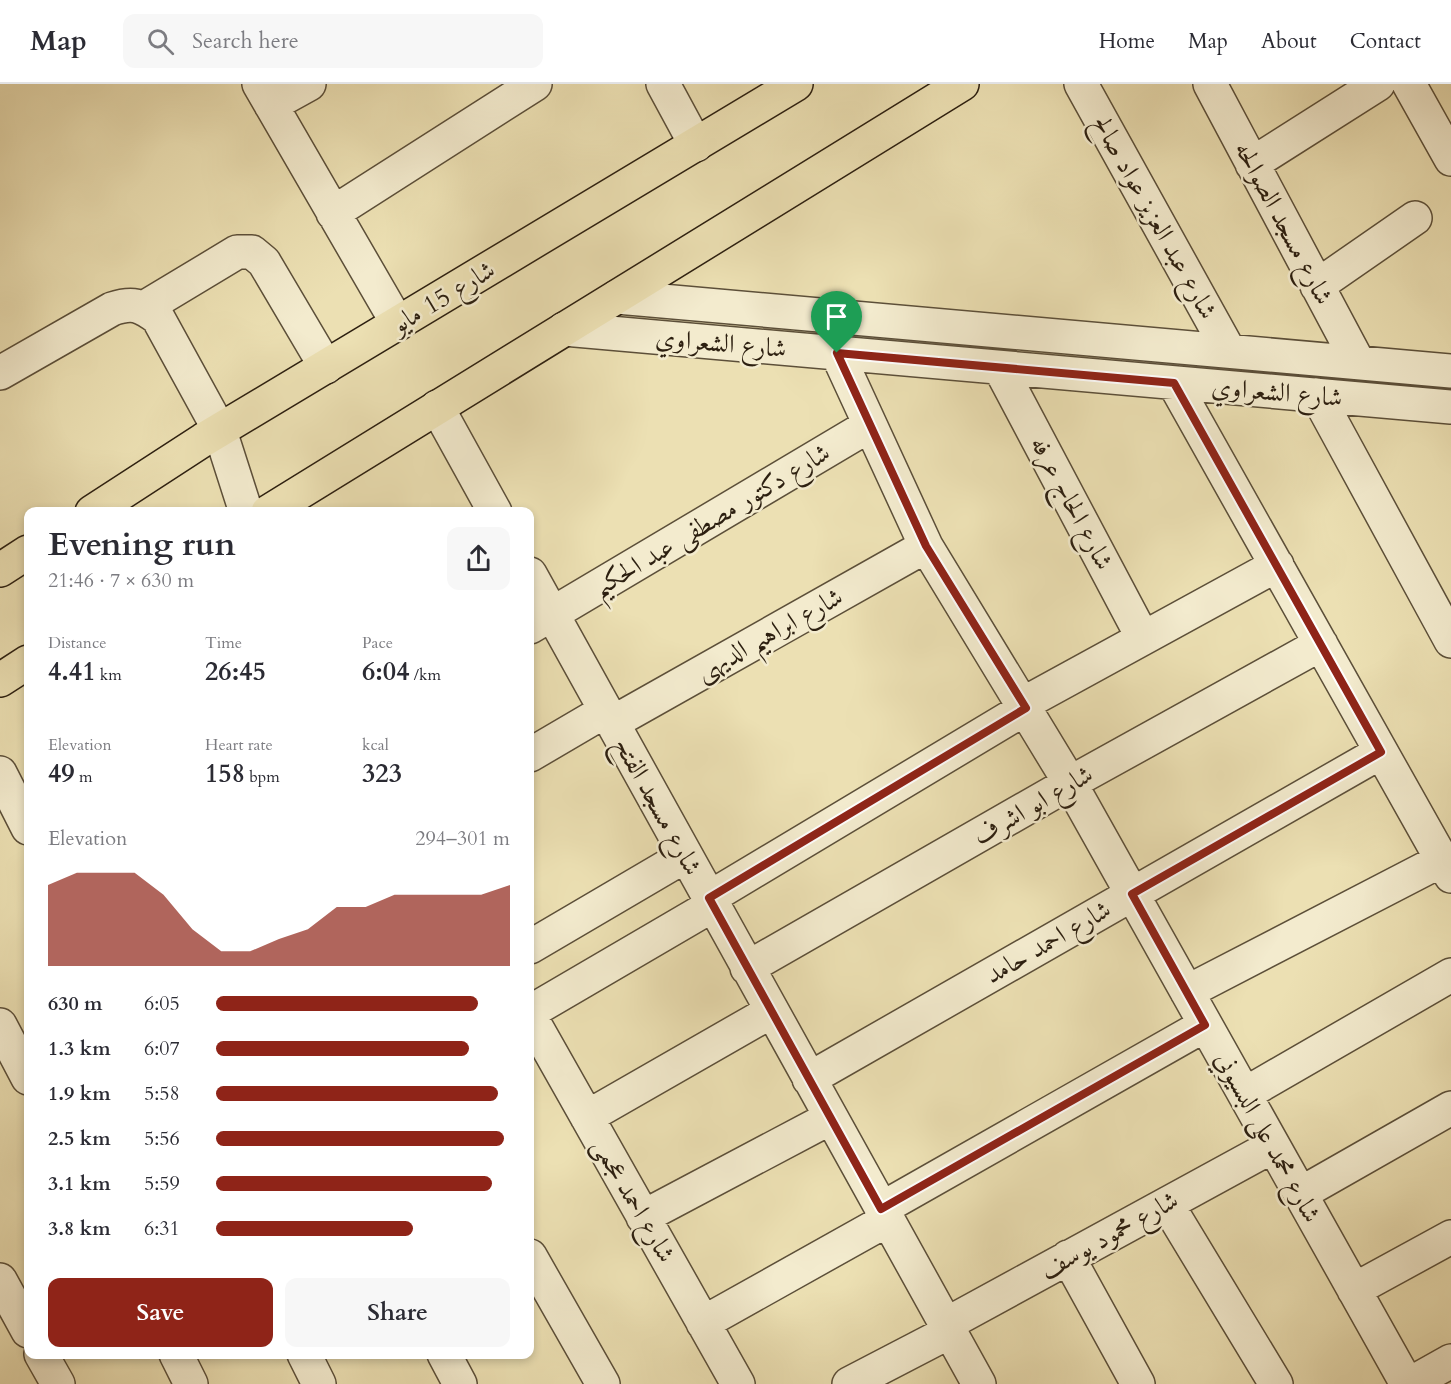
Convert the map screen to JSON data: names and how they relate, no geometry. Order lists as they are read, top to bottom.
{
  "streets": {
    "main road": ["شارع 15 مايو"],
    "street": [
      "شارع عبد العزيز عواد صالح",
      "شارع مسجد الصوالحه",
      "شارع الشعراوي",
      "شارع الحاج عرفه",
      "شارع دكتور مصطفى عبد الحكيم",
      "شارع ابراهيم الديهى",
      "شارع ابو اشرف",
      "شارع مسجد الفتح",
      "شارع احمد حامد",
      "شارع محمد على البسيوني",
      "شارع احمد عجمى",
      "شارع محمود يوسف"
    ]
  },
  "crossings": [
    ["شارع عبد العزيز عواد صالح", "شارع الشعراوي"],
    ["شارع مسجد الصوالحه", "شارع الشعراوي"],
    ["شارع الشعراوي", "شارع الحاج عرفه"],
    ["شارع الشعراوي", "شارع محمد على البسيوني"],
    ["شارع دكتور مصطفى عبد الحكيم", "شارع مسجد الفتح"],
    ["شارع دكتور مصطفى عبد الحكيم", "شارع محمد على البسيوني"],
    ["شارع ابراهيم الديهى", "شارع مسجد الفتح"],
    ["شارع ابراهيم الديهى", "شارع محمد على البسيوني"],
    ["شارع ابو اشرف", "شارع مسجد الفتح"],
    ["شارع ابو اشرف", "شارع محمد على البسيوني"],
    ["شارع مسجد الفتح", "شارع احمد حامد"],
    ["شارع مسجد الفتح", "شارع محمود يوسف"],
    ["شارع احمد حامد", "شارع محمد على البسيوني"],
    ["شارع محمد على البسيوني", "شارع محمود يوسف"]
  ],
  "page": {
    "header": "Map",
    "search": "Search here",
    "nav": [
      "Home",
      "Map",
      "About",
      "Contact"
    ],
    "heading": ["Evening run", "21:46 · 7 × 630 m"],
    "stats": [
      ["Distance", "4.41 km"],
      ["Time", "26:45"],
      ["Pace", "6:04 /km"],
      ["Elevation", "49 m"],
      ["Heart rate", "158 bpm"],
      ["kcal", "323"]
    ],
    "chart": ["Elevation", "294–301 m"],
    "list": [
      {
        "name": "630 m",
        "note": "6:05"
      },
      {
        "name": "1.3 km",
        "note": "6:07"
      },
      {
        "name": "1.9 km",
        "note": "5:58"
      },
      {
        "name": "2.5 km",
        "note": "5:56"
      },
      {
        "name": "3.1 km",
        "note": "5:59"
      },
      {
        "name": "3.8 km",
        "note": "6:31"
      }
    ],
    "buttons": ["Save", "Share"]
  }
}
